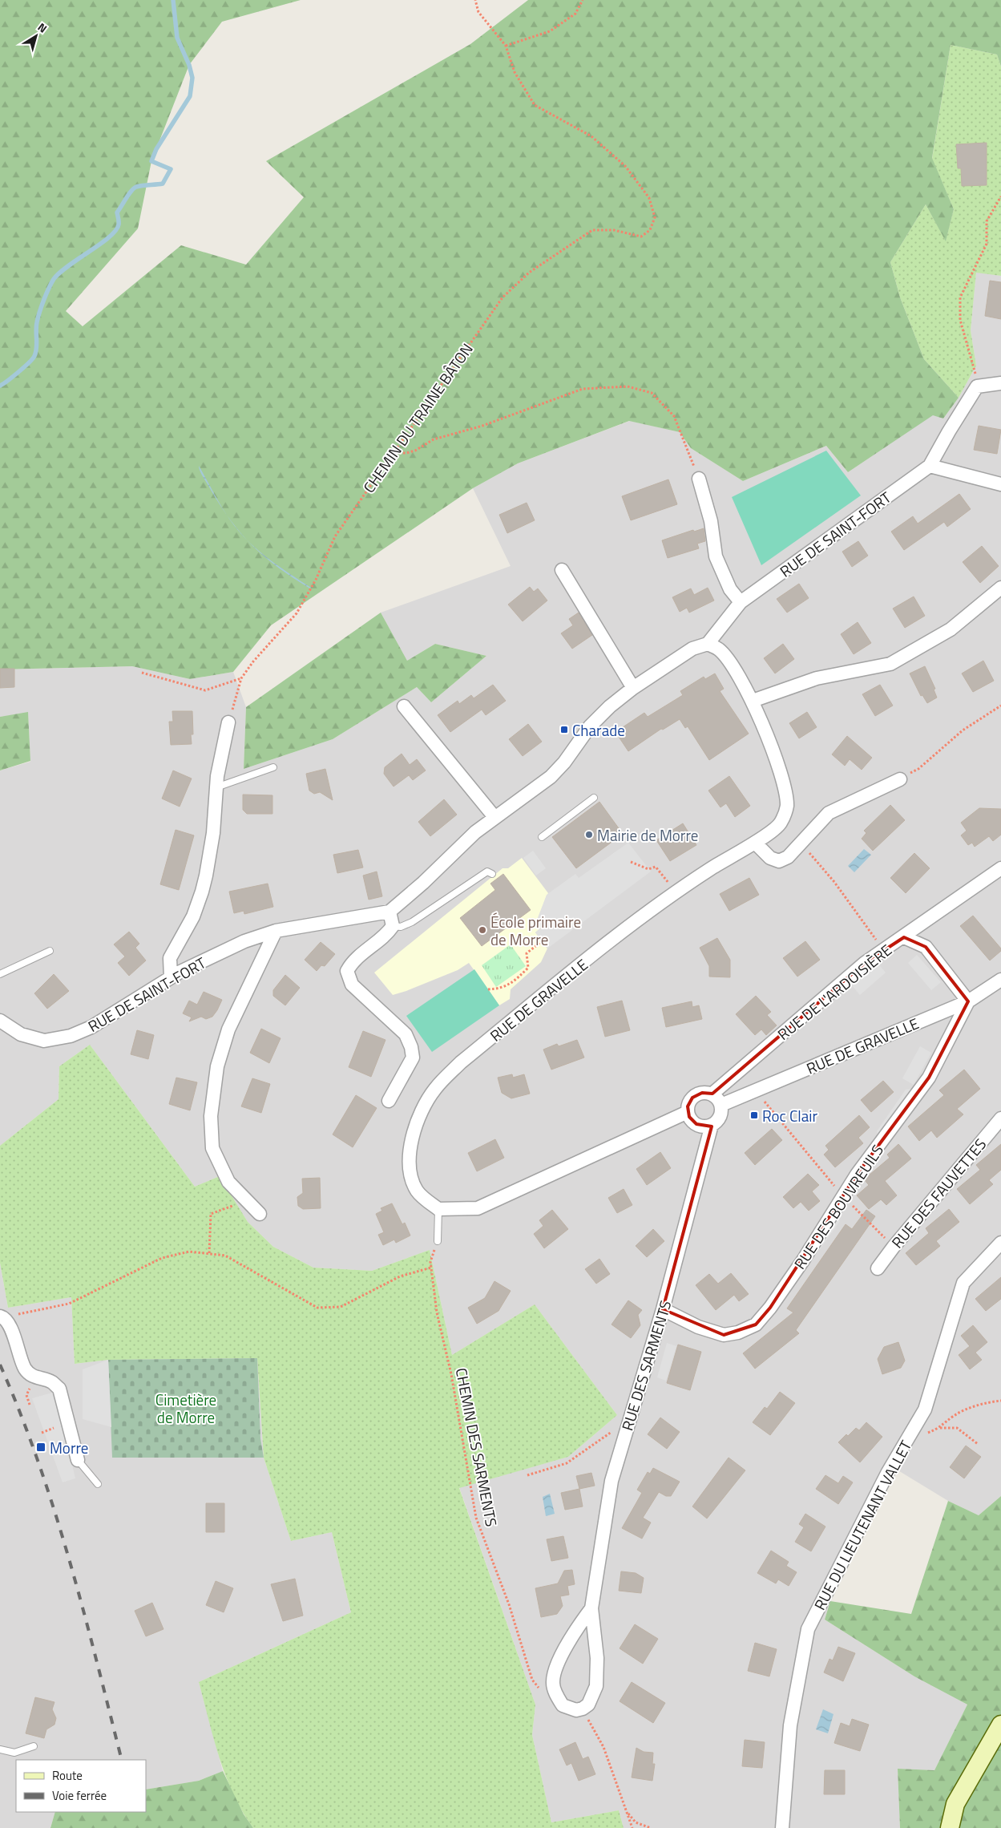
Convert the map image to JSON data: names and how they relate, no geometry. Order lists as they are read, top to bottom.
{
  "streets": {
    "street": [
      "RUE DE SAINT-FORT",
      "RUE DE L'ARDOISIÈRE",
      "RUE DE GRAVELLE",
      "RUE DES FAUVETTES",
      "RUE DES BOUVREUILS",
      "RUE DES SARMENTS",
      "RUE DU LIEUTENANT VALLET"
    ],
    "path": ["CHEMIN DU TRAINE BÂTON", "CHEMIN DES SARMENTS"]
  },
  "crossings": [
    ["RUE DE SAINT-FORT", "RUE DE GRAVELLE"],
    ["RUE DE L'ARDOISIÈRE", "RUE DE GRAVELLE"],
    ["RUE DE L'ARDOISIÈRE", "RUE DES SARMENTS"],
    ["RUE DE GRAVELLE", "RUE DES BOUVREUILS"],
    ["RUE DE GRAVELLE", "RUE DES SARMENTS"],
    ["RUE DES BOUVREUILS", "RUE DES SARMENTS"]
  ],
  "parks": ["Cimetière de Morre"],
  "places": {
    "transit": ["Charade", "Roc Clair", "Morre"],
    "other": ["Mairie de Morre", "École primaire de Morre"]
  },
  "legend": ["Route", "Voie ferrée"],
  "north": "top right"
}
